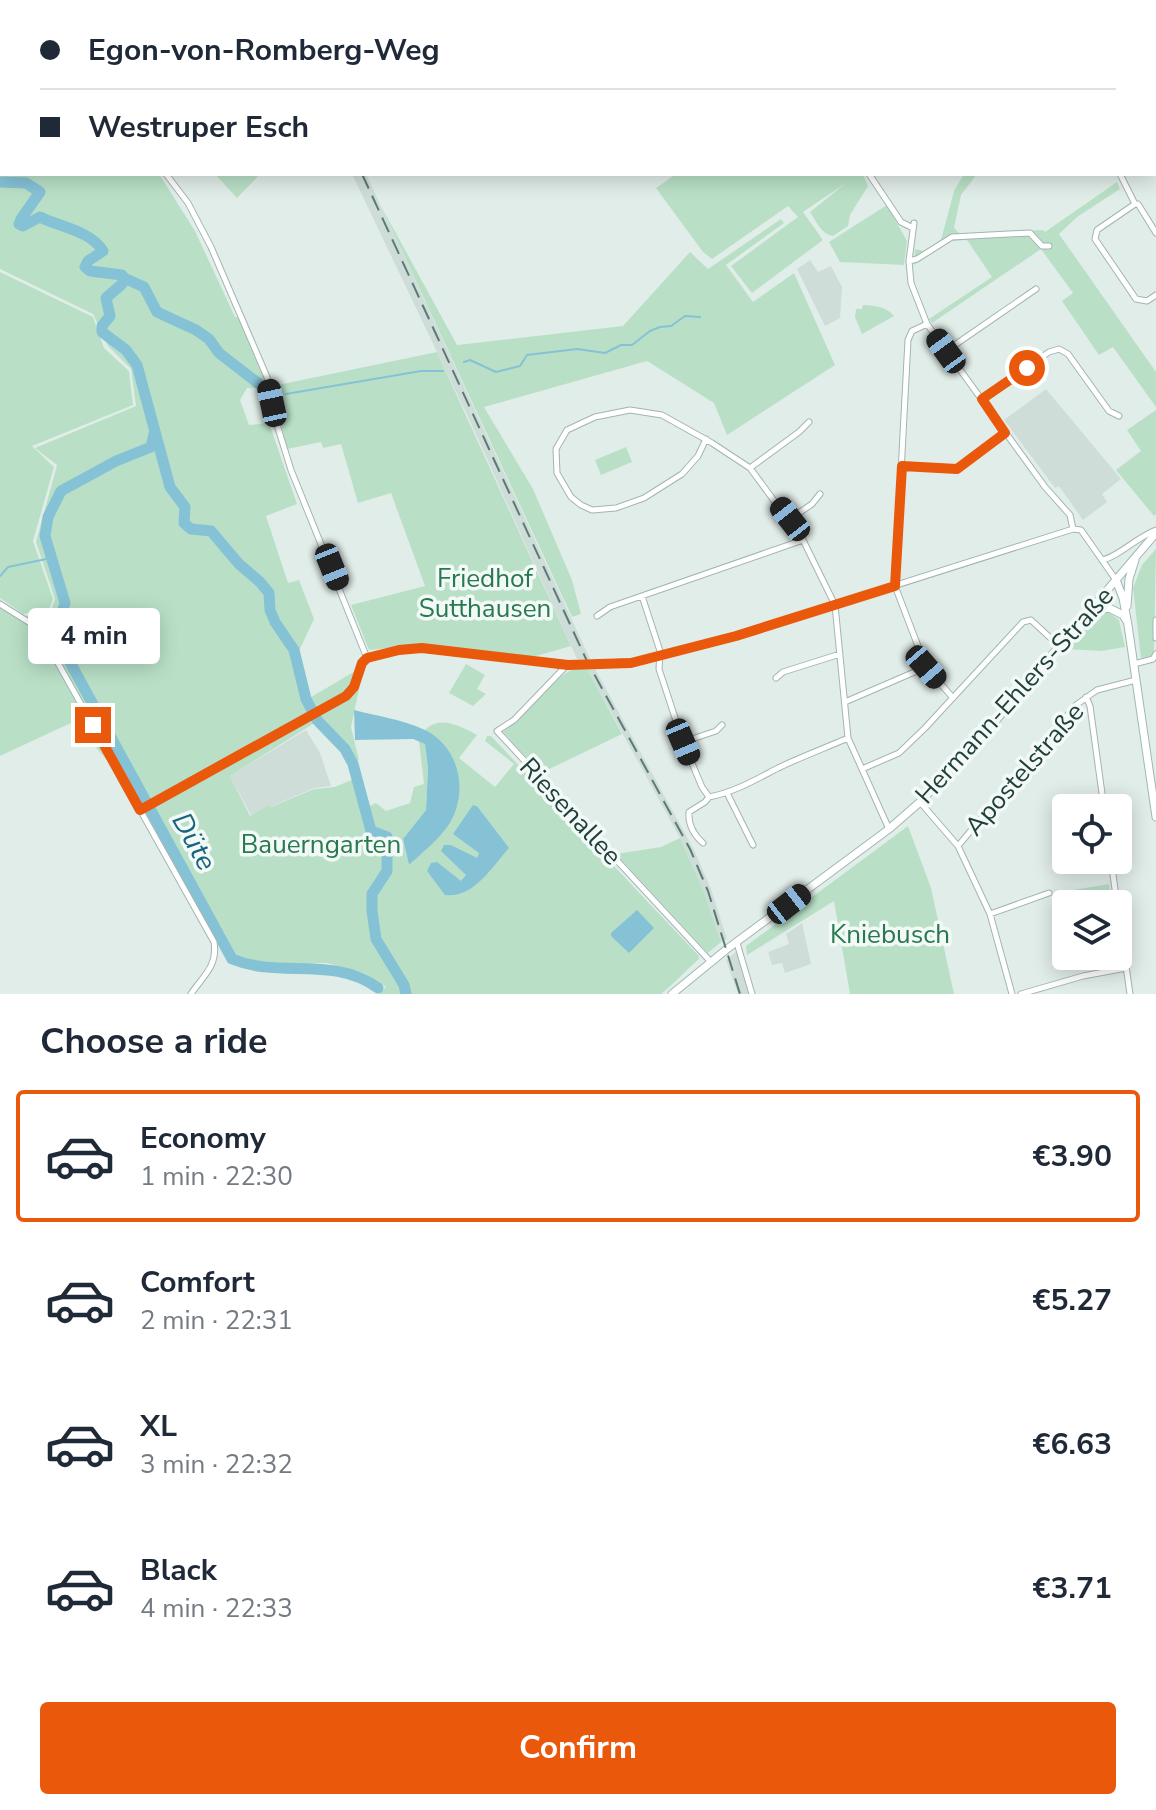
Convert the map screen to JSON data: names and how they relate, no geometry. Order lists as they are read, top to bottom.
{
  "streets": {
    "street": ["Hermann-Ehlers-Straße", "Apostelstraße", "Riesenallee"]
  },
  "crossings": [
    ["Hermann-Ehlers-Straße", "Riesenallee"]
  ],
  "water": ["Düte"],
  "parks": ["Friedhof Sutthausen", "Bauerngarten", "Kniebusch"],
  "page": {
    "banner": ["Egon-von-Romberg-Weg", "Westruper Esch"],
    "bubble": "4 min",
    "heading": "Choose a ride",
    "list": [
      {
        "name": "Economy",
        "note": "1 min · 22:30",
        "value": "€3.90"
      },
      {
        "name": "Comfort",
        "note": "2 min · 22:31",
        "value": "€5.27"
      },
      {
        "name": "XL",
        "note": "3 min · 22:32",
        "value": "€6.63"
      },
      {
        "name": "Black",
        "note": "4 min · 22:33",
        "value": "€3.71"
      }
    ],
    "buttons": "Confirm"
  }
}
